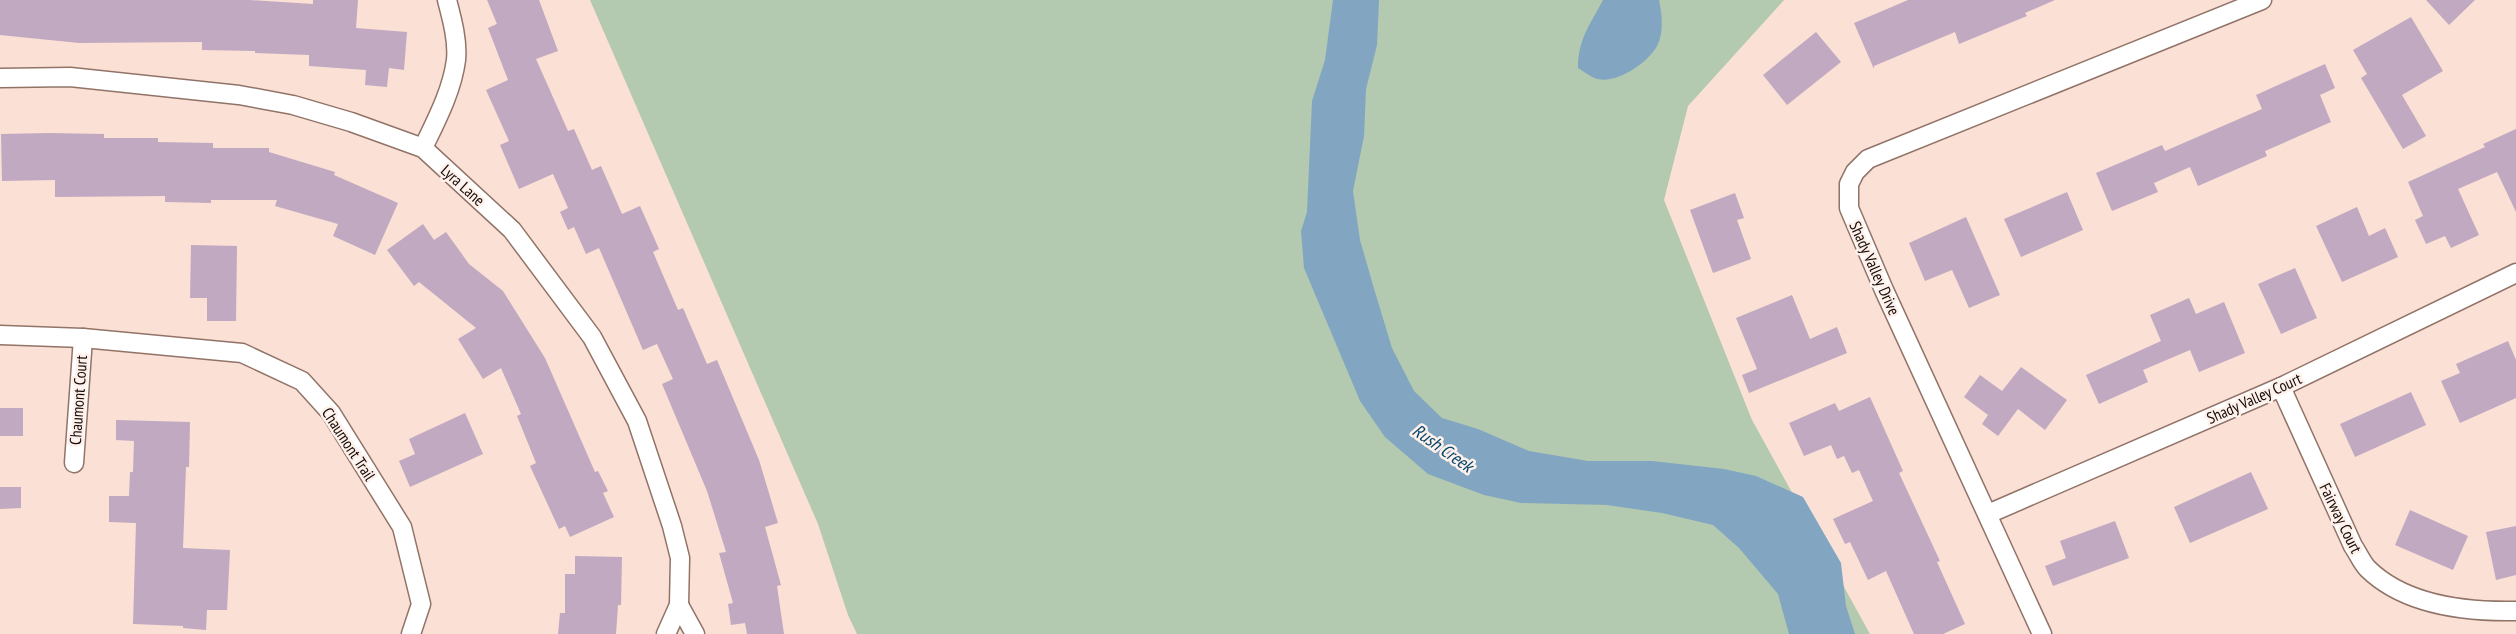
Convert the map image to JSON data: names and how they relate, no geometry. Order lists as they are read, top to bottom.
{
  "streets": {
    "street": [
      "Lyra Lane",
      "Shady Valley Drive",
      "Shady Valley Court",
      "Chaumont Court",
      "Chaumont Trail",
      "Fairway Court"
    ]
  },
  "crossings": [
    ["Shady Valley Drive", "Shady Valley Court"],
    ["Shady Valley Court", "Fairway Court"],
    ["Chaumont Court", "Chaumont Trail"]
  ],
  "water": ["Rush Creek"]
}
